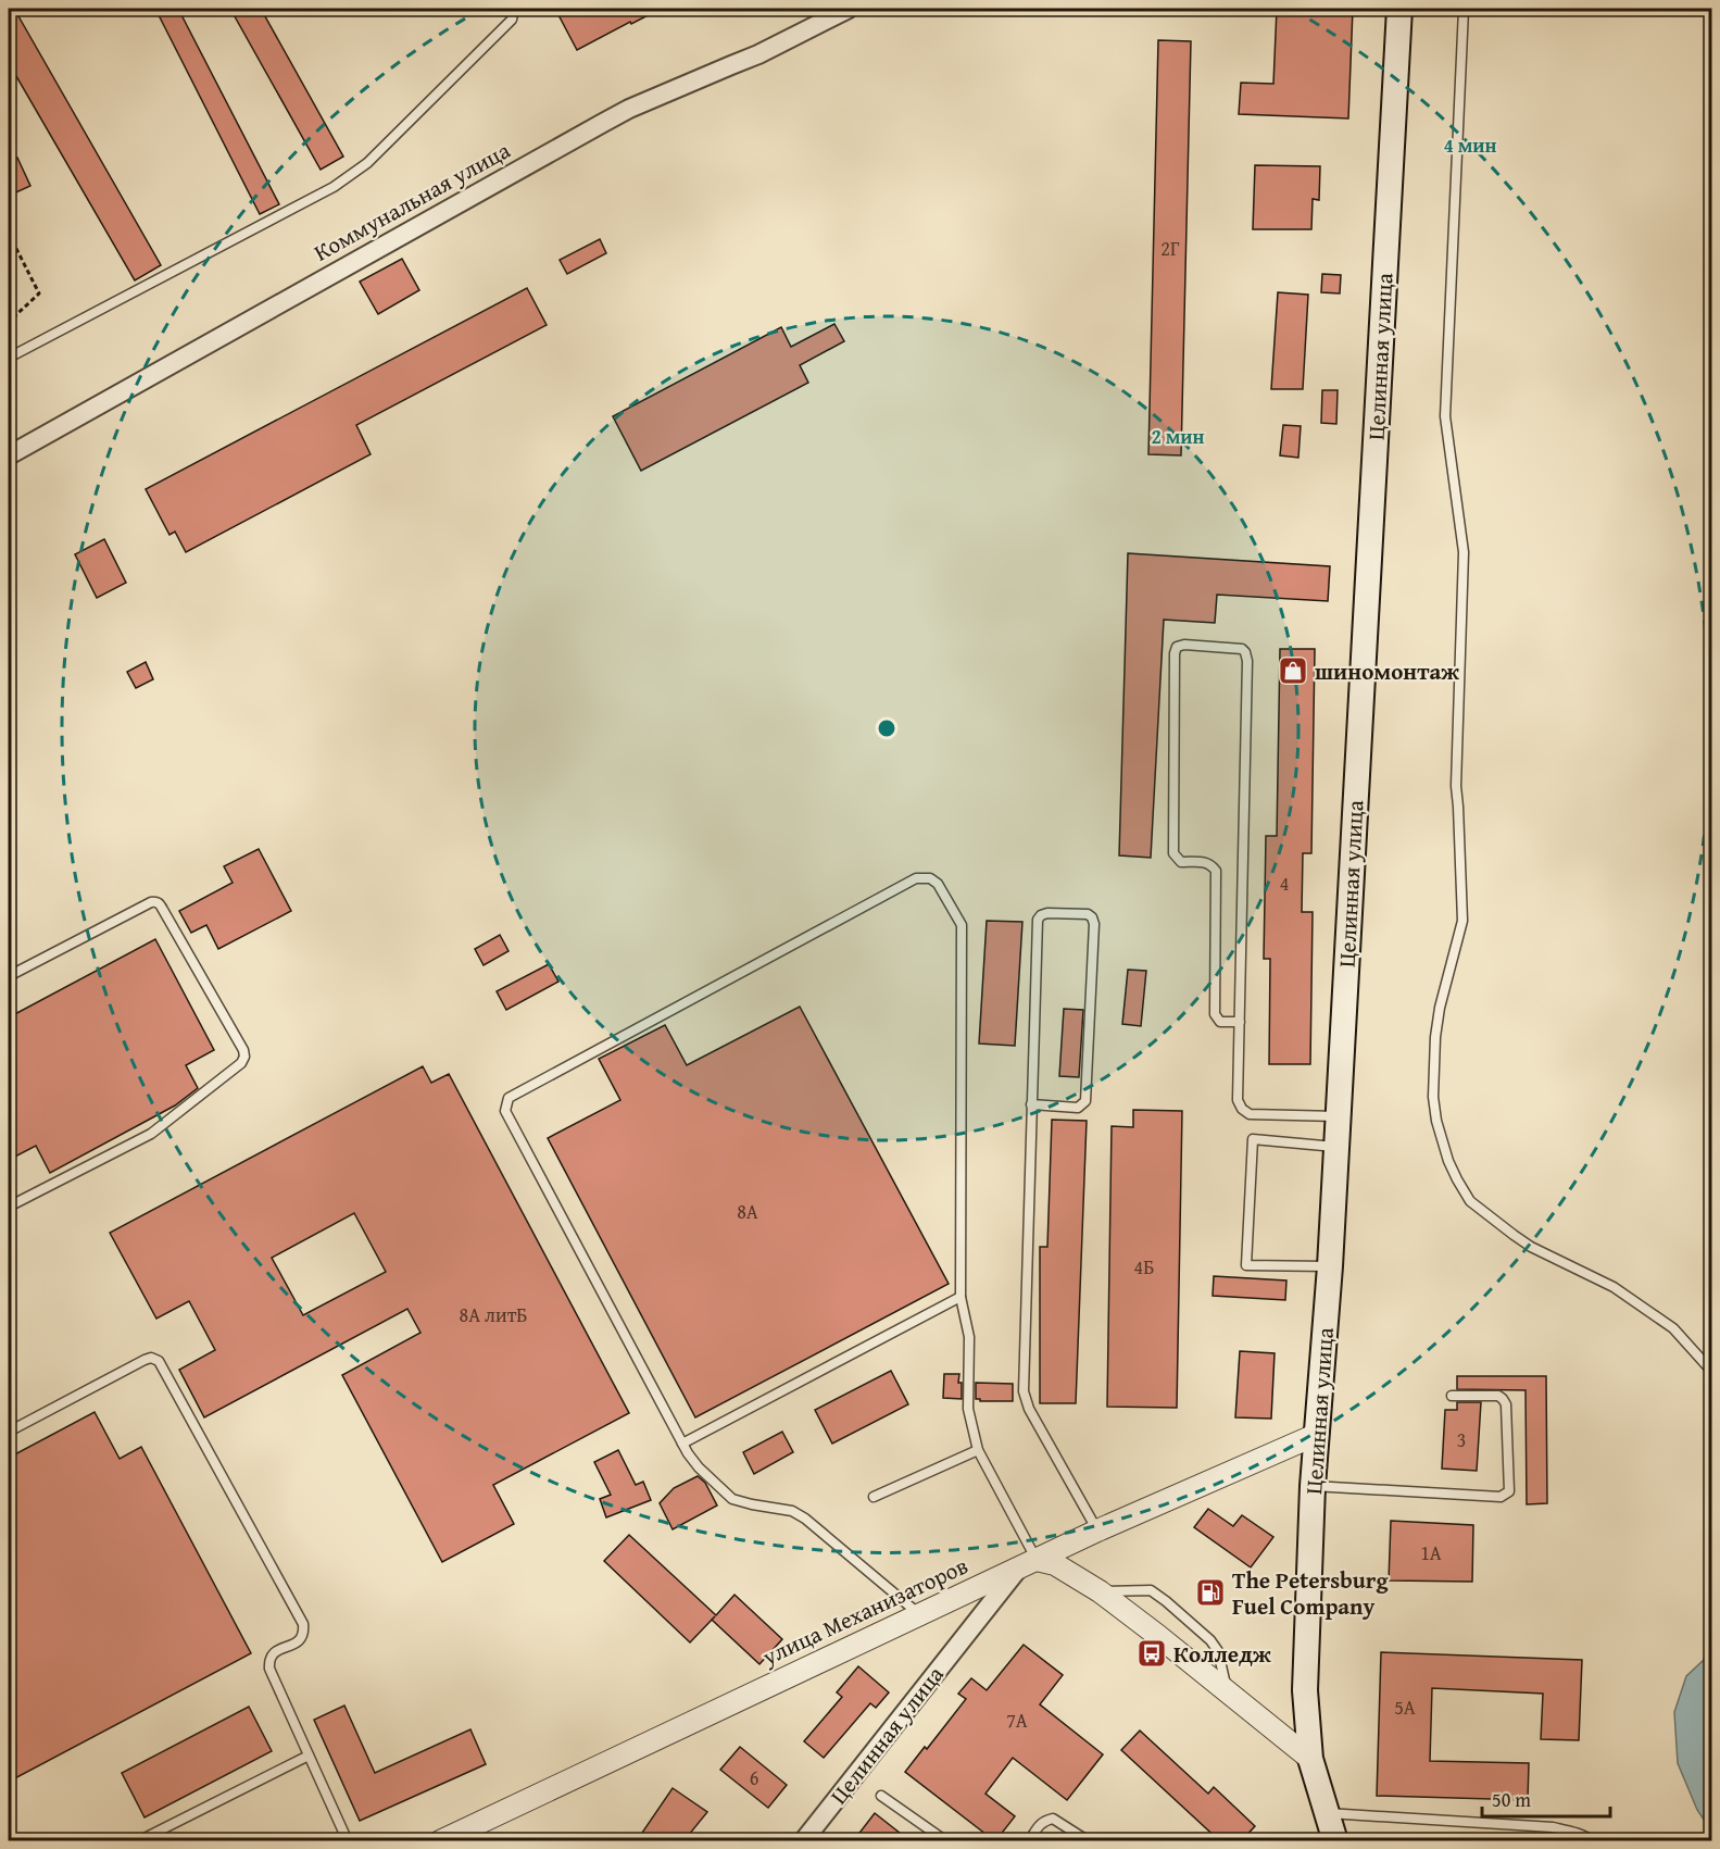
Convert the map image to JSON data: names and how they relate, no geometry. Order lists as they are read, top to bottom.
{
  "streets": {
    "main road": ["Целинная улица"],
    "street": ["Коммунальная улица", "улица Механизаторов"]
  },
  "crossings": [
    ["Целинная улица", "улица Механизаторов"]
  ],
  "places": {
    "shop": ["шиномонтаж"],
    "fuel station": ["The Petersburg Fuel Company"],
    "bus stop": ["Колледж"]
  },
  "house_numbers": [
    "2Г",
    "4",
    "8А",
    "4Б",
    "8А литБ",
    "3",
    "1А",
    "5А",
    "7А",
    "6"
  ],
  "scale_bar": "50 m",
  "rings": ["4 мин", "2 мин"]
}
